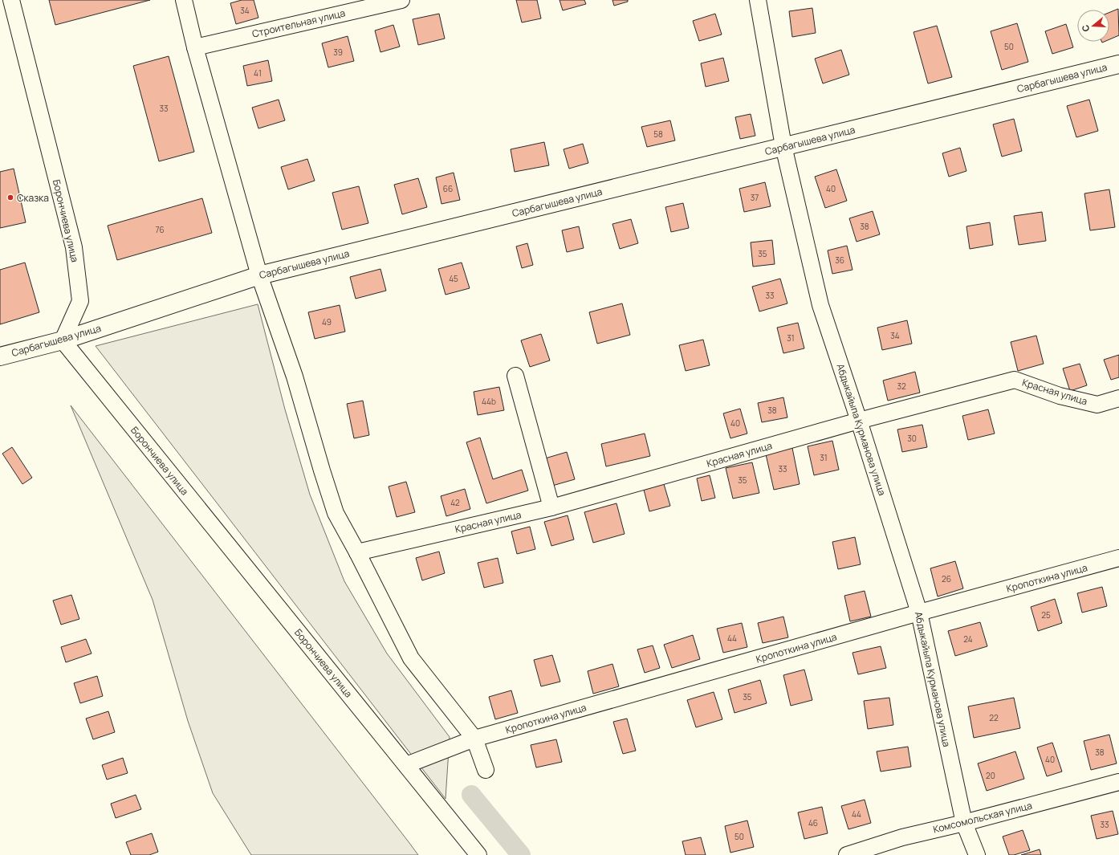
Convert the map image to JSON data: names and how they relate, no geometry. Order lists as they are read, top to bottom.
{
  "streets": {
    "street": [
      "Строительная улица",
      "Сарбагышева улица",
      "Борончиева улица",
      "Красная улица",
      "Абдыкайыпа Курманова улица",
      "Кропоткина улица",
      "Комсомольская улица"
    ]
  },
  "crossings": [
    ["Сарбагышева улица", "Борончиева улица"],
    ["Сарбагышева улица", "Абдыкайыпа Курманова улица"],
    ["Борончиева улица", "Кропоткина улица"],
    ["Красная улица", "Абдыкайыпа Курманова улица"],
    ["Абдыкайыпа Курманова улица", "Кропоткина улица"],
    ["Абдыкайыпа Курманова улица", "Комсомольская улица"]
  ],
  "places": ["Сказка"],
  "house_numbers": [
    "34",
    "50",
    "39",
    "41",
    "33",
    "58",
    "66",
    "40",
    "37",
    "38",
    "76",
    "35",
    "36",
    "45",
    "33",
    "49",
    "34",
    "31",
    "32",
    "44b",
    "38",
    "40",
    "30",
    "31",
    "33",
    "35",
    "42",
    "26",
    "25",
    "44",
    "24",
    "35",
    "22",
    "38",
    "40",
    "20",
    "44",
    "46",
    "33",
    "50"
  ],
  "north": "left"
}
